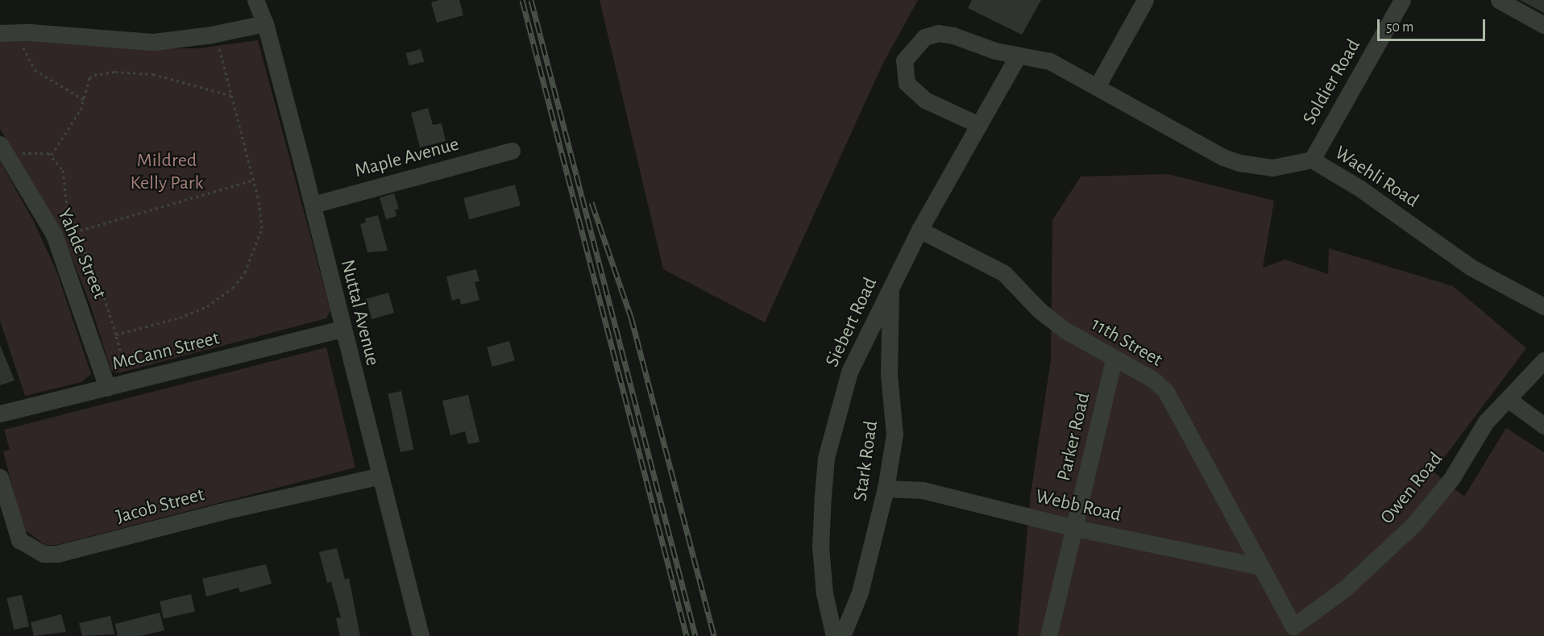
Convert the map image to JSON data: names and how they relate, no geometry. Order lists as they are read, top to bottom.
{
  "streets": {
    "street": [
      "Soldier Road",
      "Maple Avenue",
      "Waehli Road",
      "Yahde Street",
      "Nuttal Avenue",
      "Siebert Road",
      "11th Street",
      "McCann Street",
      "Parker Road",
      "Stark Road",
      "Owen Road",
      "Jacob Street",
      "Webb Road"
    ]
  },
  "crossings": [
    ["Soldier Road", "Waehli Road"],
    ["Maple Avenue", "Nuttal Avenue"],
    ["Waehli Road", "Siebert Road"],
    ["Yahde Street", "McCann Street"],
    ["Nuttal Avenue", "McCann Street"],
    ["Nuttal Avenue", "Jacob Street"],
    ["Siebert Road", "11th Street"],
    ["Siebert Road", "Stark Road"],
    ["11th Street", "Parker Road"],
    ["11th Street", "Owen Road"],
    ["11th Street", "Webb Road"],
    ["Parker Road", "Webb Road"],
    ["Stark Road", "Webb Road"]
  ],
  "parks": ["Mildred Kelly Park"],
  "scale_bar": "50 m"
}
